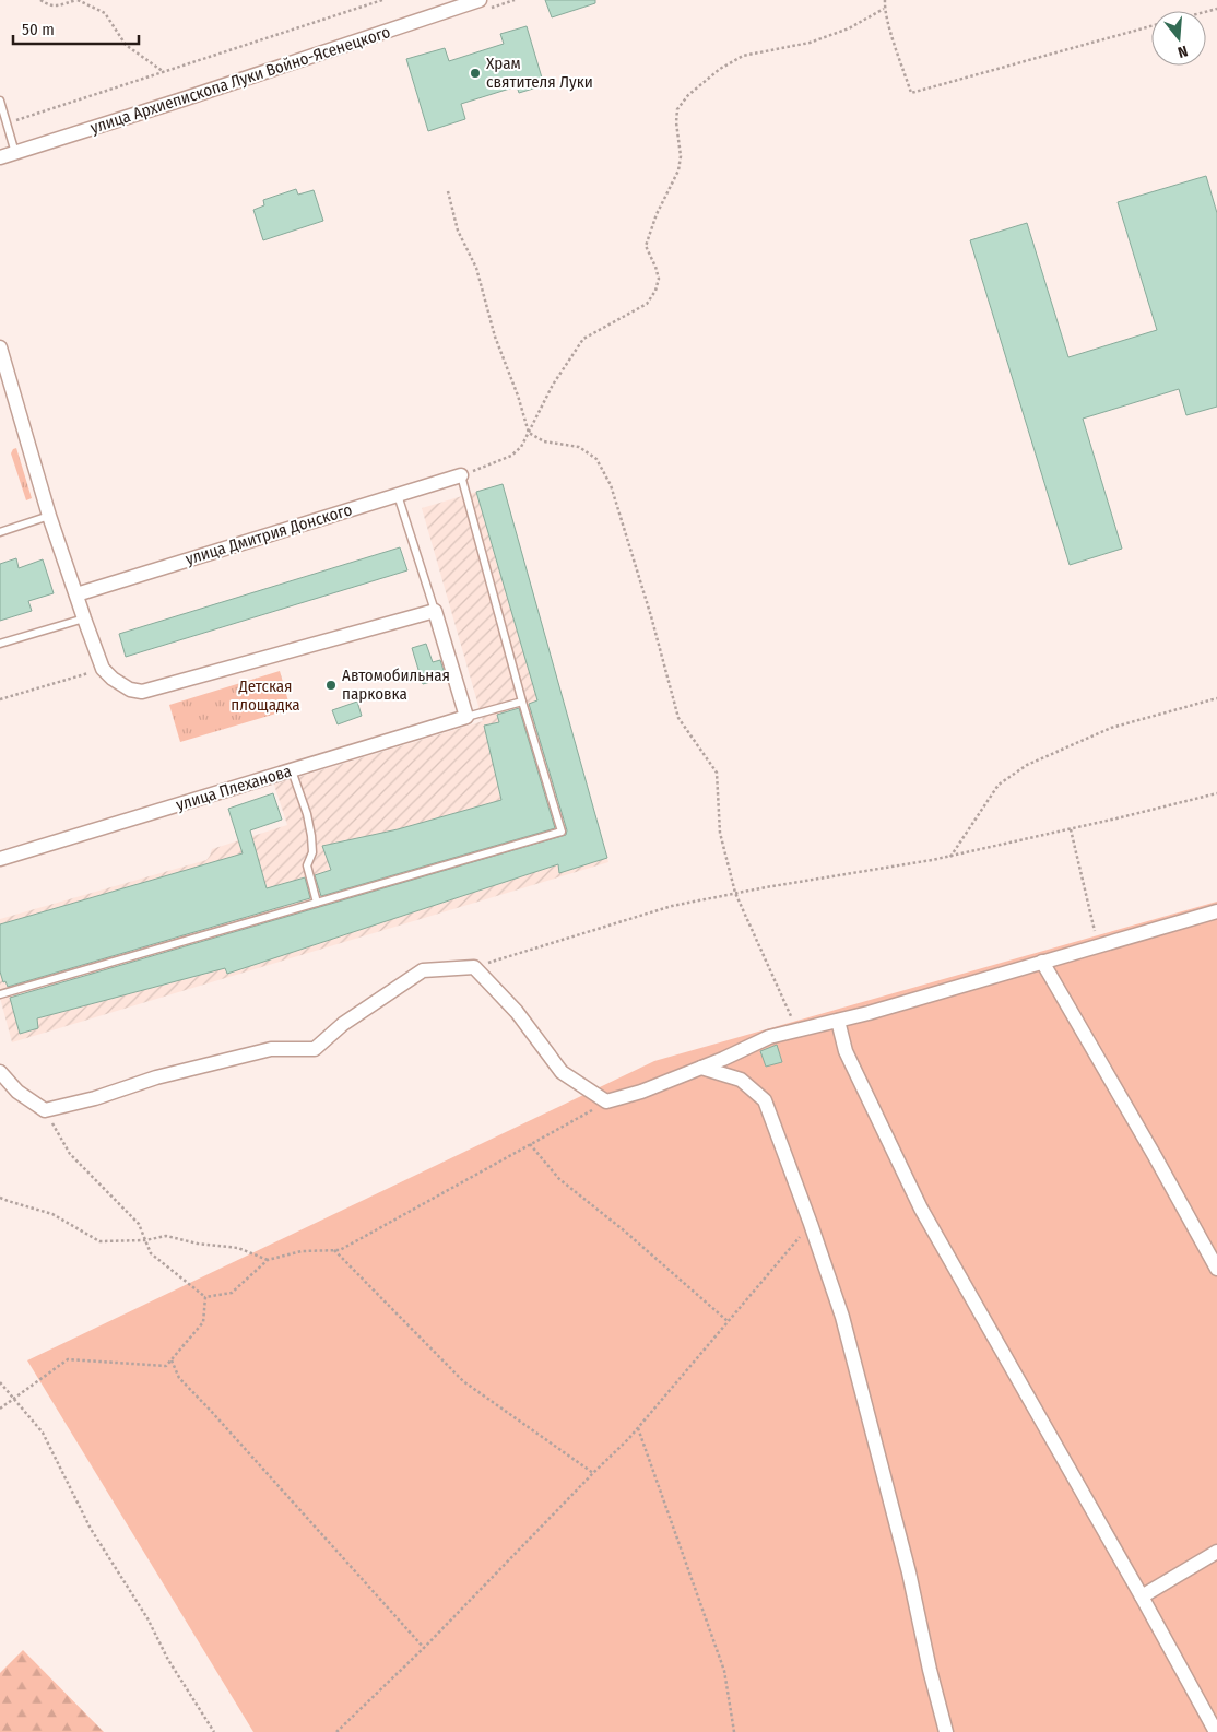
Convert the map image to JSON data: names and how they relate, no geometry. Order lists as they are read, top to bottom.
{
  "streets": {
    "street": ["улица Архиепископа Луки Войно-Ясенецкого", "улица Дмитрия Донского", "улица Плеханова"]
  },
  "parks": ["Детская площадка"],
  "places": ["Храм святителя Луки", "Автомобильная парковка"],
  "scale_bar": "50 m",
  "north": "bottom"
}
